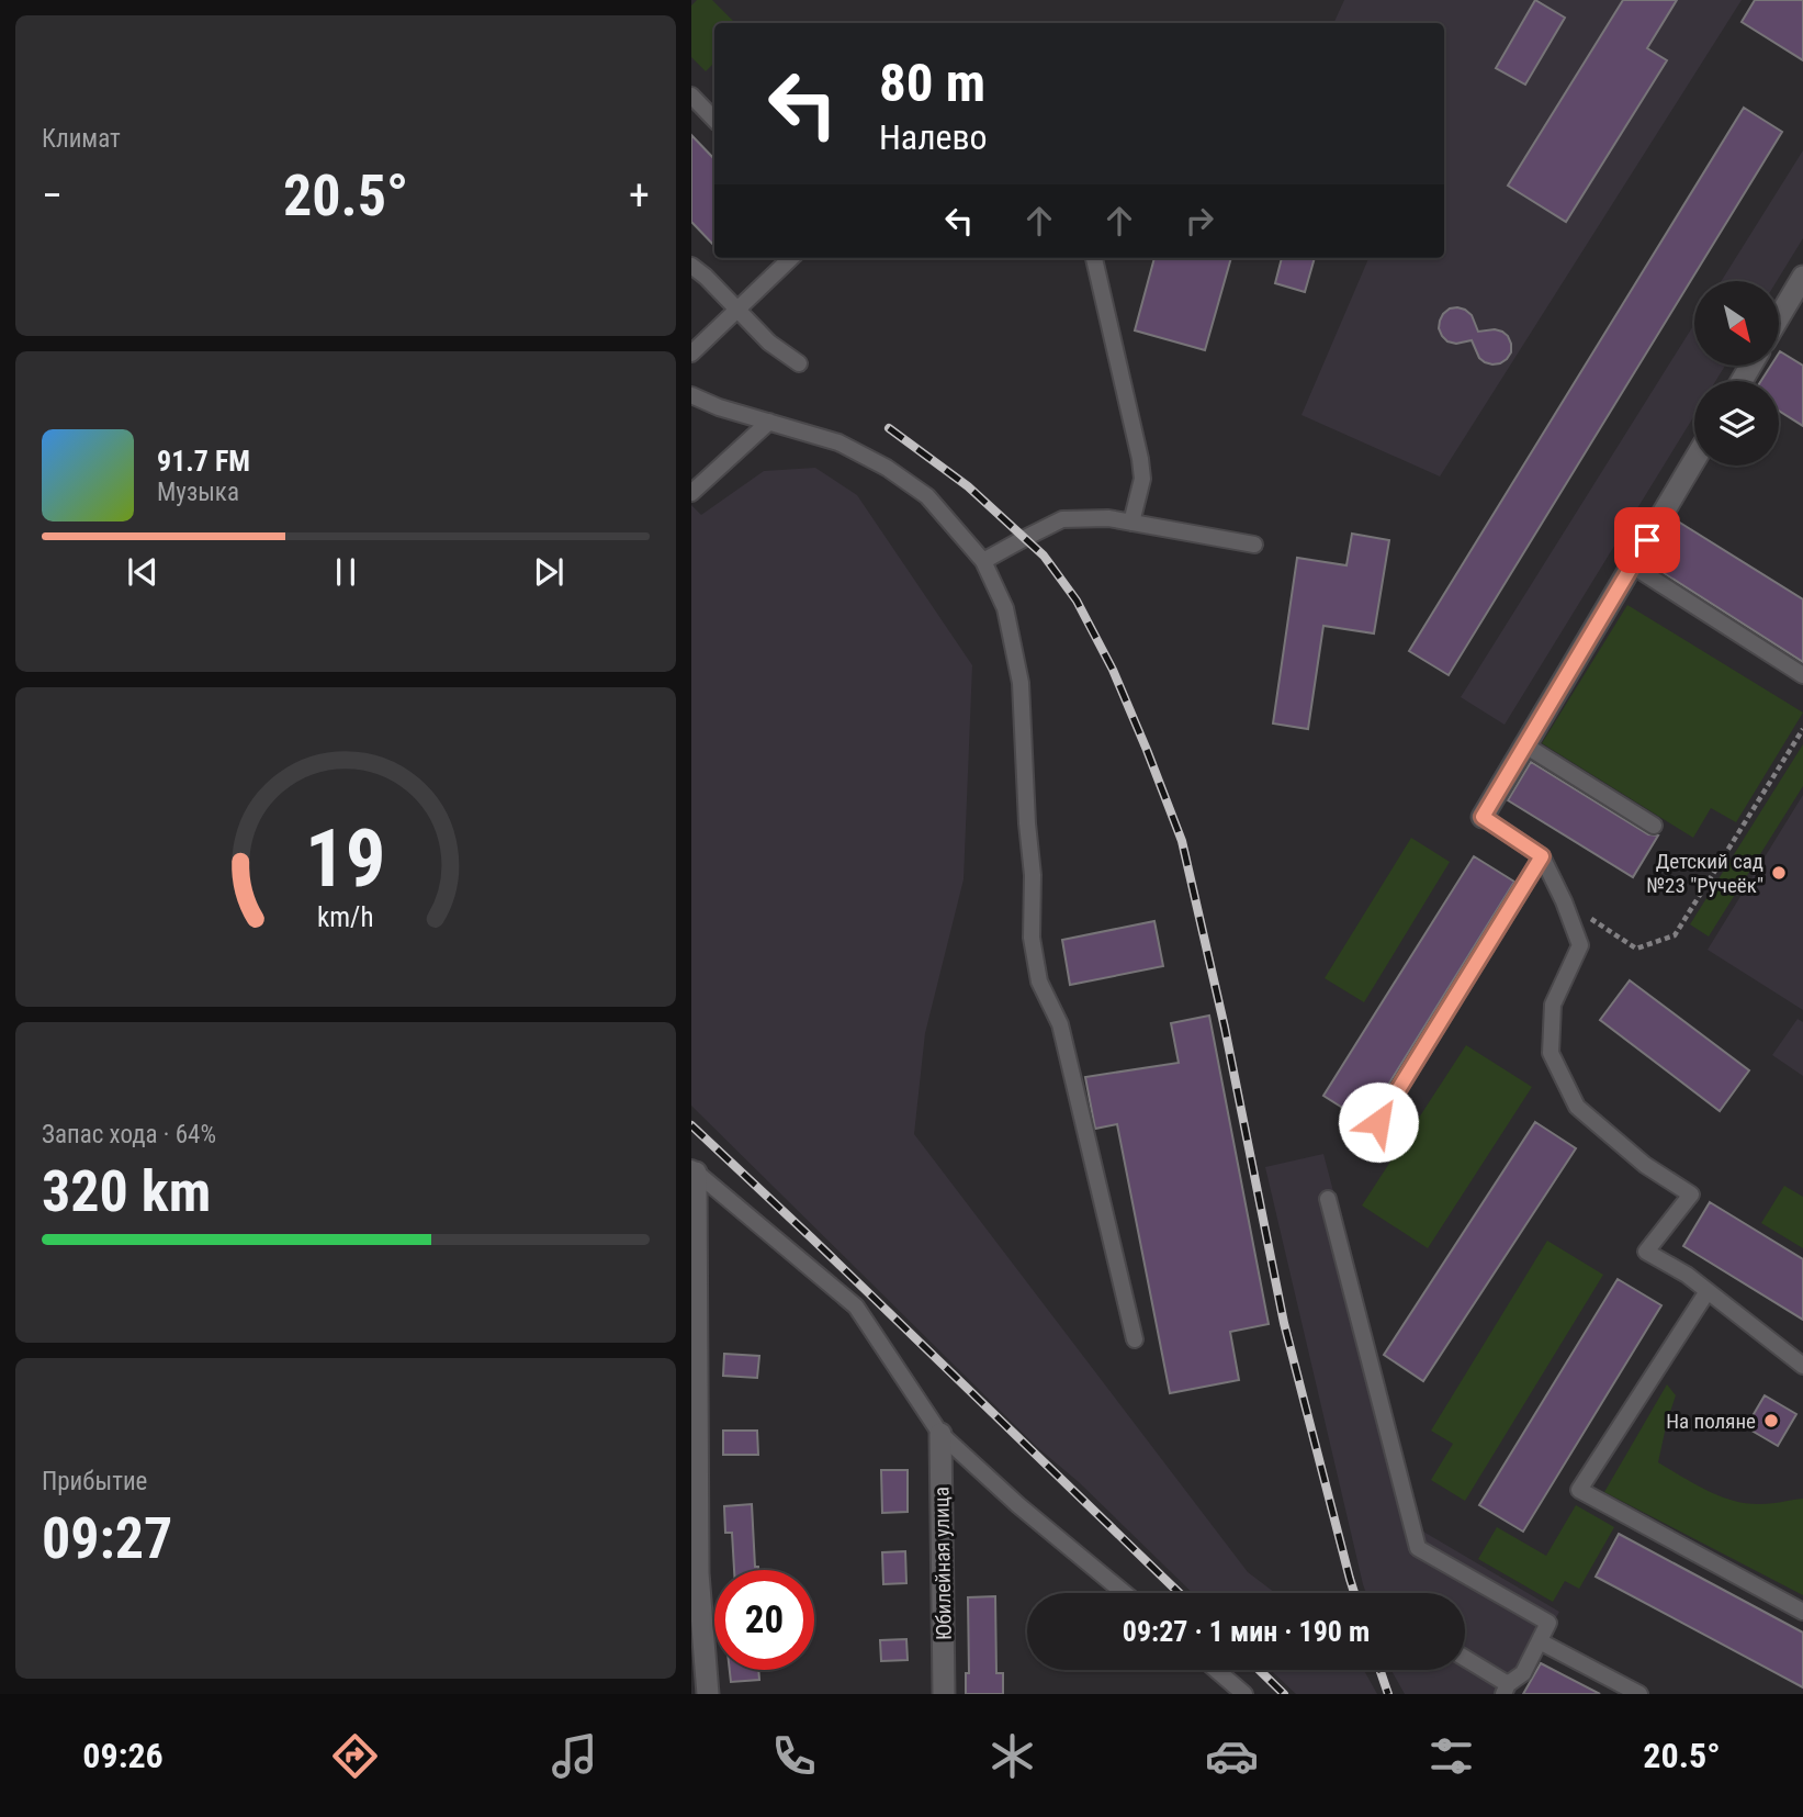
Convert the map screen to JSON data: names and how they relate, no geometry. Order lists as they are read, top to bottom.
{
  "streets": {
    "street": ["Юбилейная улица"]
  },
  "places": ["Детский сад №23 \"Ручеёк\"", "На поляне"],
  "north": "bottom right",
  "page": {
    "tile": [
      "Климат",
      ["Запас хода · 64%", "320 km"],
      ["Прибытие", "09:27"]
    ],
    "turn": ["80 m", "Налево"],
    "heat": ["−", "20.5°", "+"],
    "song": ["91.7 FM", "Музыка"],
    "limit": "20",
    "trip": "09:27 · 1 мин · 190 m",
    "tabs": ["09:26", "20.5°"],
    "gauge": ["19", "km/h"]
  }
}
